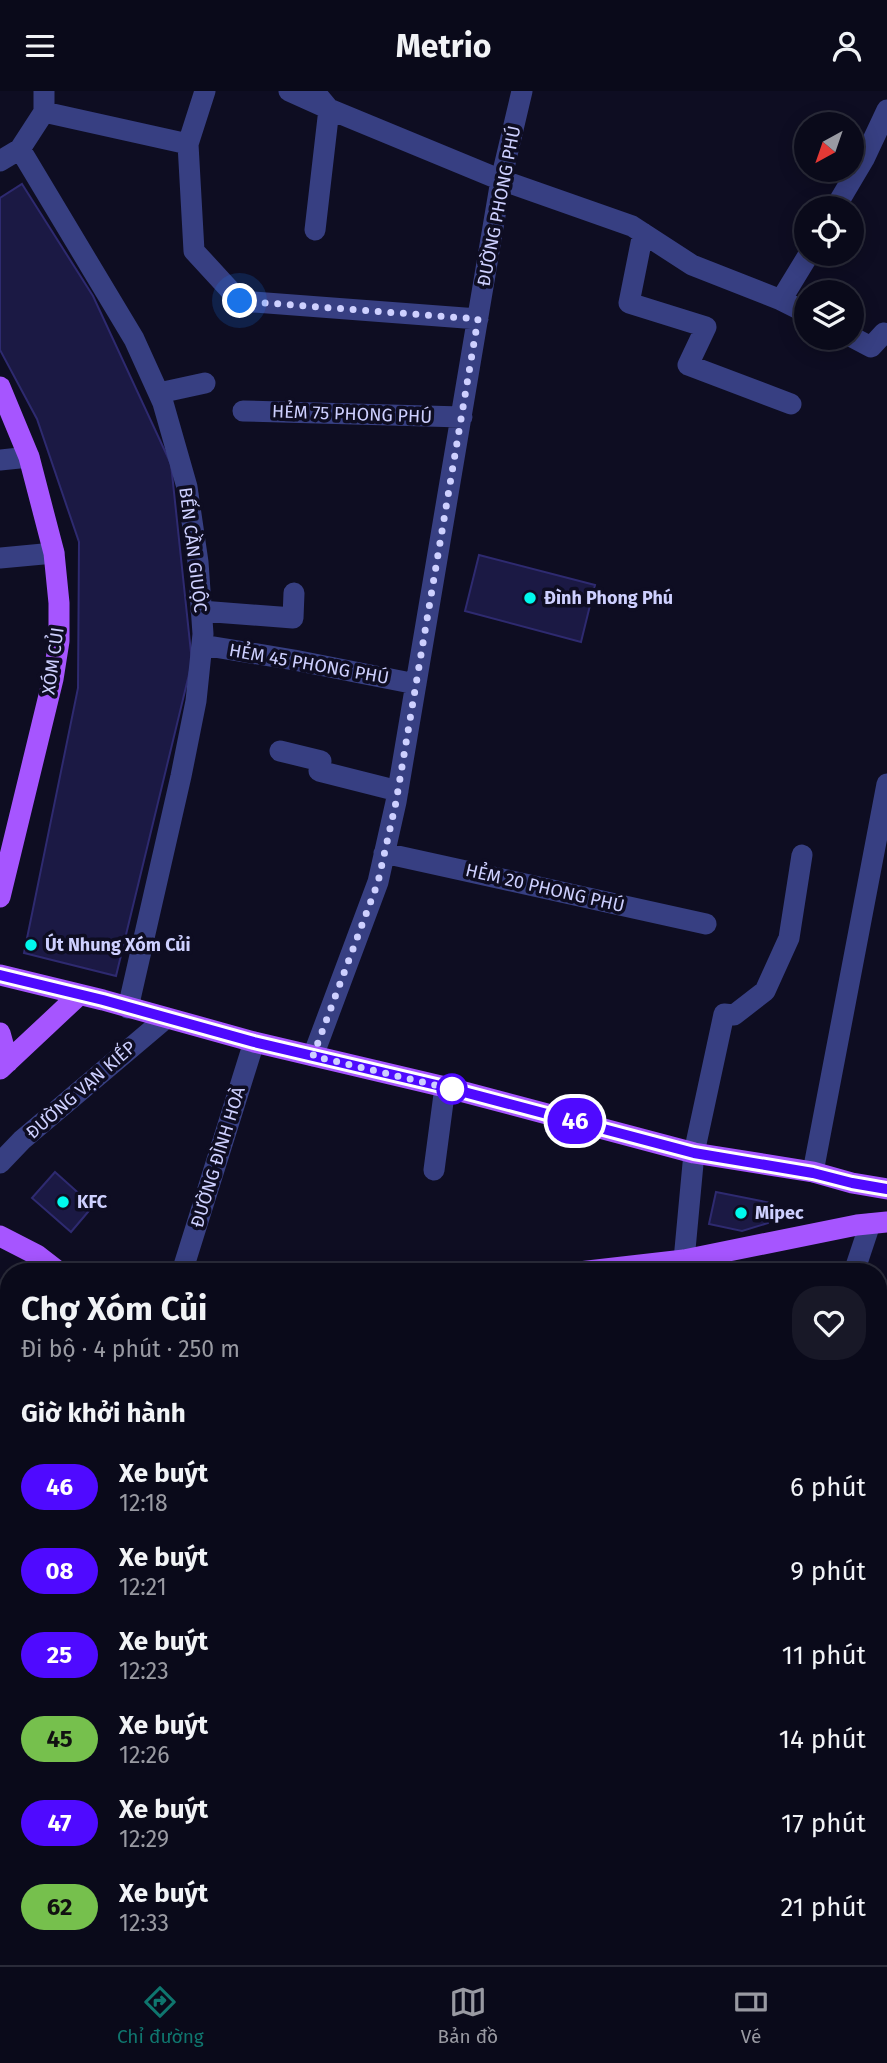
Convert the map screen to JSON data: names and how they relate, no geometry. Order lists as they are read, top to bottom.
{
  "streets": {
    "main road": ["XÓM CỦI"],
    "street": [
      "ĐƯỜNG PHONG PHÚ",
      "HẺM 75 PHONG PHÚ",
      "BẾN CẦN GIUỘC",
      "HẺM 45 PHONG PHÚ",
      "HẺM 20 PHONG PHÚ",
      "ĐƯỜNG VẠN KIẾP",
      "ĐƯỜNG ĐÌNH HOÀ"
    ]
  },
  "crossings": [
    ["ĐƯỜNG PHONG PHÚ", "HẺM 75 PHONG PHÚ"],
    ["ĐƯỜNG PHONG PHÚ", "HẺM 45 PHONG PHÚ"],
    ["ĐƯỜNG PHONG PHÚ", "HẺM 20 PHONG PHÚ"],
    ["BẾN CẦN GIUỘC", "HẺM 45 PHONG PHÚ"]
  ],
  "places": [
    "Đình Phong Phú",
    "Út Nhung Xóm Củi",
    "KFC",
    "Mipec"
  ],
  "lines": ["bus line 46"],
  "north": "bottom left",
  "page": {
    "header": "Metrio",
    "on_map": "46",
    "heading": [
      ["Chợ Xóm Củi", "Đi bộ · 4 phút · 250 m"],
      "Giờ khởi hành"
    ],
    "list": [
      {
        "mark": "46",
        "name": "Xe buýt",
        "note": "12:18",
        "value": "6 phút"
      },
      {
        "mark": "08",
        "name": "Xe buýt",
        "note": "12:21",
        "value": "9 phút"
      },
      {
        "mark": "25",
        "name": "Xe buýt",
        "note": "12:23",
        "value": "11 phút"
      },
      {
        "mark": "45",
        "name": "Xe buýt",
        "note": "12:26",
        "value": "14 phút"
      },
      {
        "mark": "47",
        "name": "Xe buýt",
        "note": "12:29",
        "value": "17 phút"
      },
      {
        "mark": "62",
        "name": "Xe buýt",
        "note": "12:33",
        "value": "21 phút"
      }
    ],
    "tabs": ["Chỉ đường", "Bản đồ", "Vé"]
  }
}
